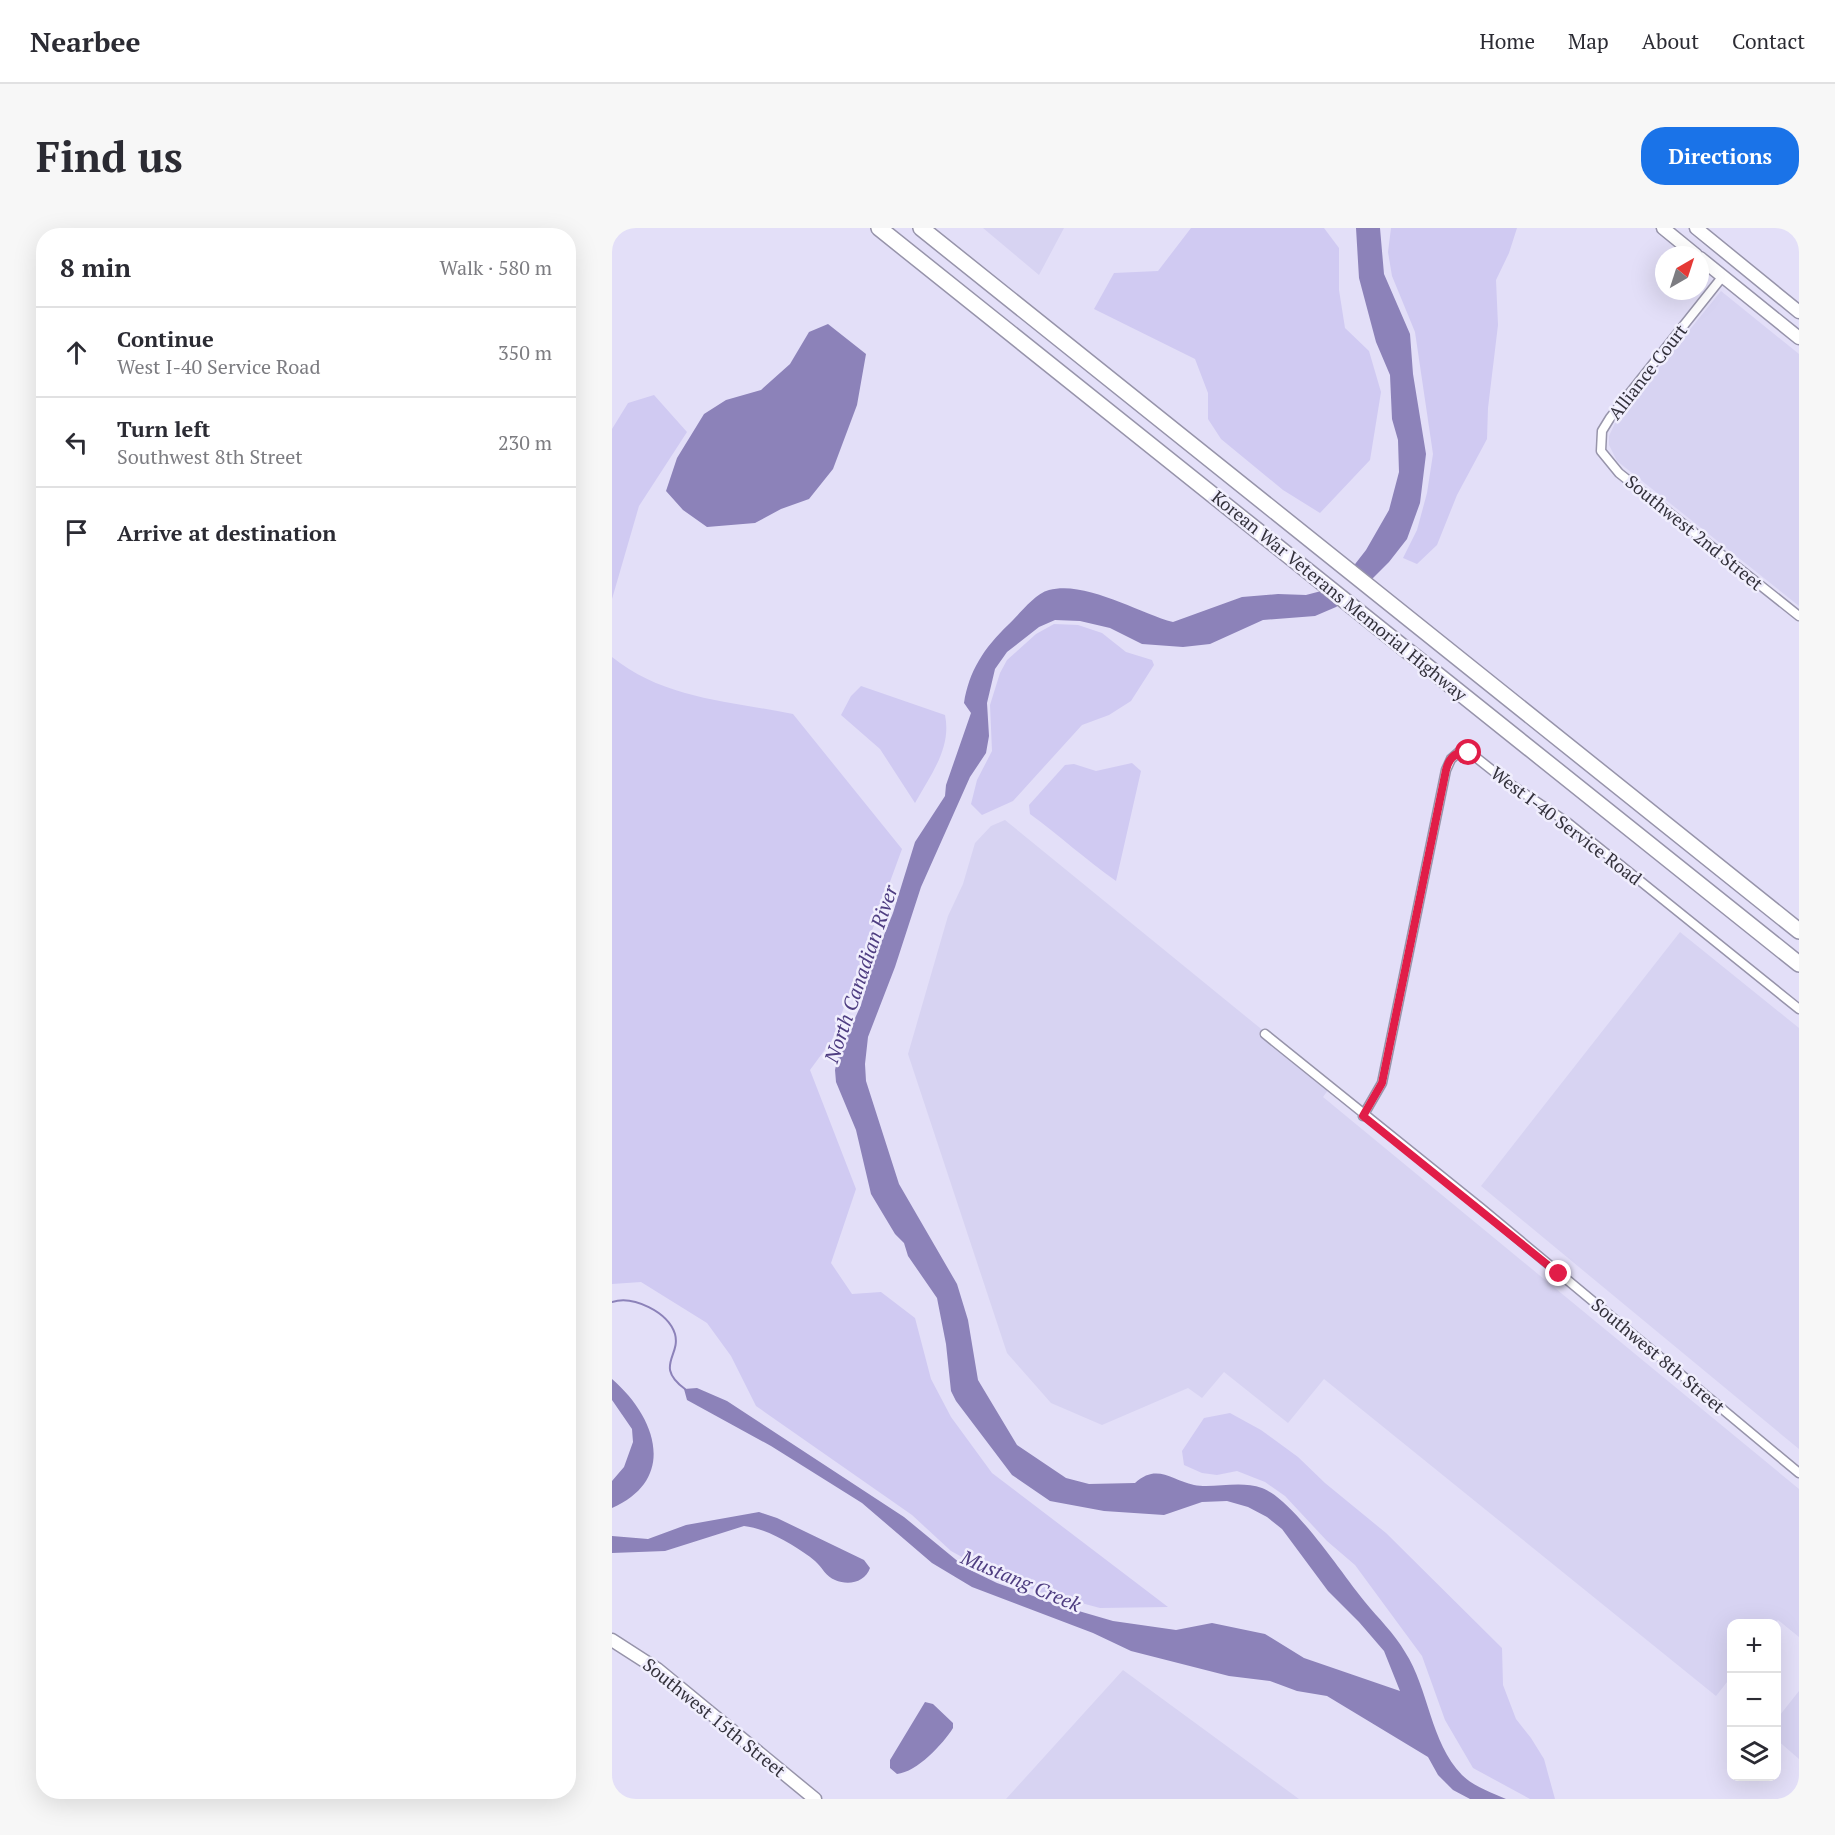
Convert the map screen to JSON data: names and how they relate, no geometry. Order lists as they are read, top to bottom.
{
  "streets": {
    "highway": ["Korean War Veterans Memorial Highway"],
    "main road": ["Southwest 15th Street"],
    "street": [
      "Alliance Court",
      "Southwest 2nd Street",
      "West I-40 Service Road",
      "Southwest 8th Street"
    ]
  },
  "crossings": [
    ["Alliance Court", "Southwest 2nd Street"],
    ["West I-40 Service Road", "Southwest 8th Street"]
  ],
  "water": ["North Canadian River", "Mustang Creek"],
  "north": "top right",
  "page": {
    "header": "Nearbee",
    "nav": [
      "Home",
      "Map",
      "About",
      "Contact"
    ],
    "buttons": "Directions",
    "title": "Find us",
    "heading": ["8 min", "Walk · 580 m"],
    "list": [
      ["Continue", "West I-40 Service Road", "350 m"],
      ["Turn left", "Southwest 8th Street", "230 m"],
      "Arrive at destination"
    ],
    "map_buttons": ["+", "−"]
  }
}
